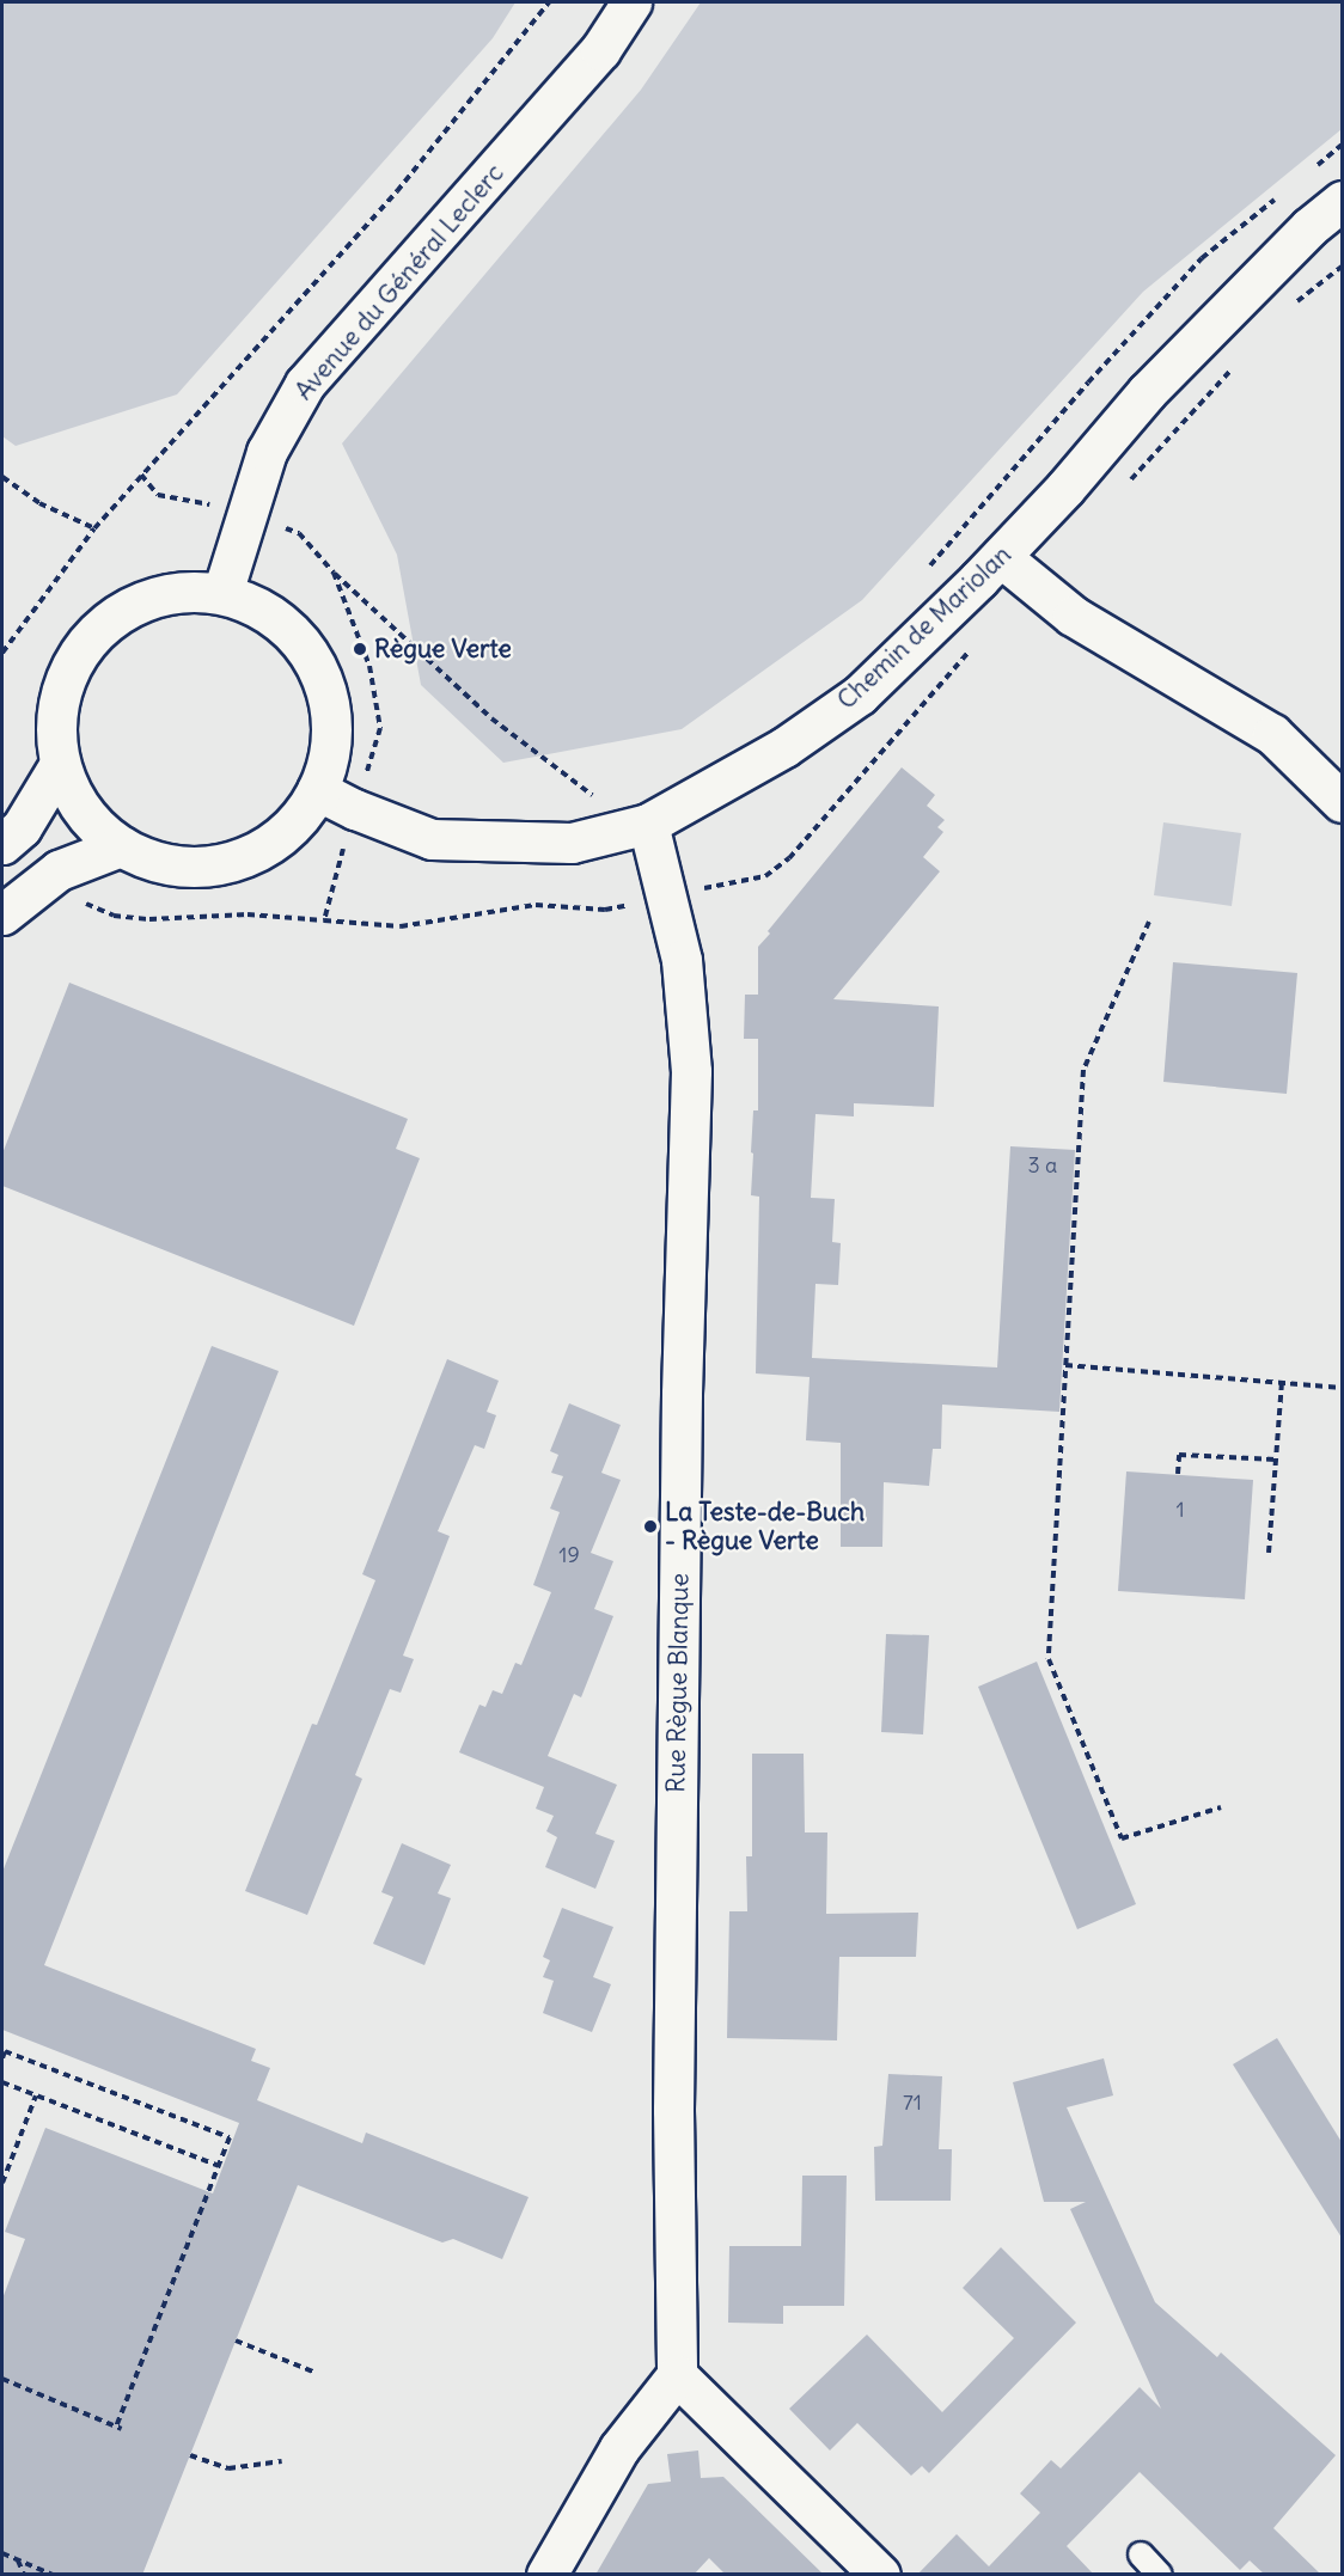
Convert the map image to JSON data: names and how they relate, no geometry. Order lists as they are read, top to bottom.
{
  "streets": {
    "main road": ["Avenue du Général Leclerc", "Chemin de Mariolan", "Rue Règue Blanque"]
  },
  "crossings": [
    ["Chemin de Mariolan", "Rue Règue Blanque"]
  ],
  "places": ["Règue Verte", "La Teste-de-Buch - Règue Verte"],
  "house_numbers": [
    "3 a",
    "1",
    "19",
    "71"
  ]
}
